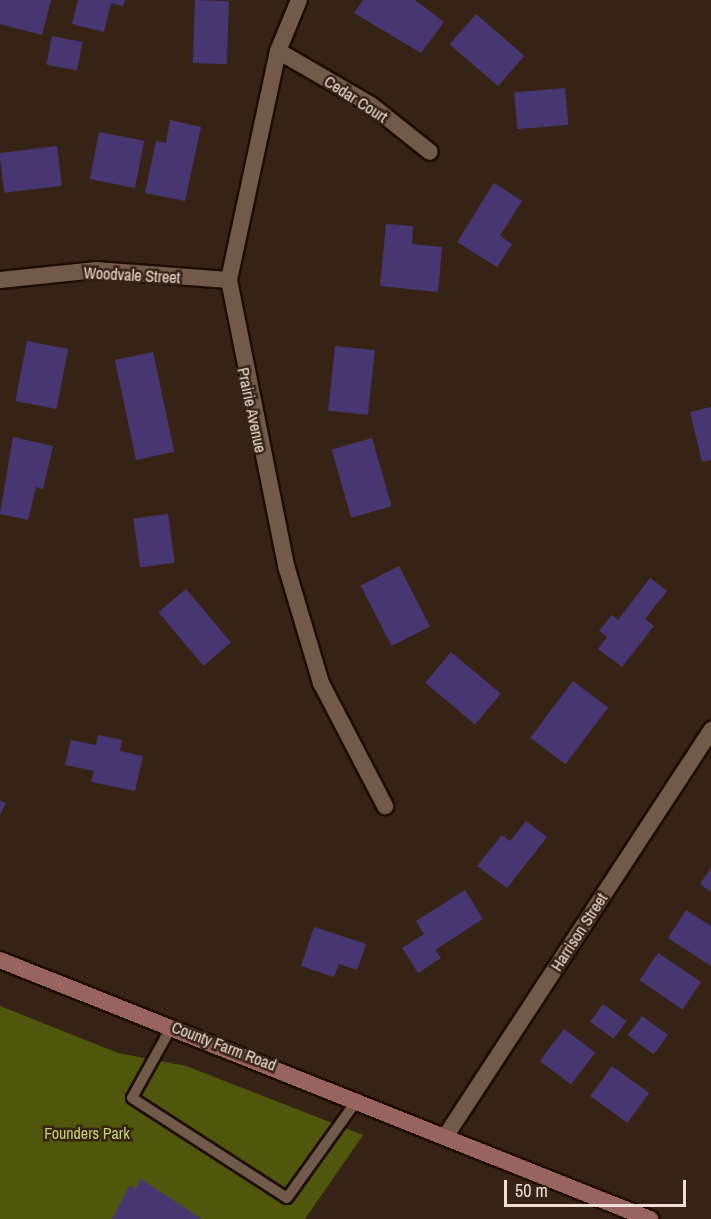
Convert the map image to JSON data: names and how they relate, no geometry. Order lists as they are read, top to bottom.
{
  "streets": {
    "main road": ["County Farm Road"],
    "street": [
      "Cedar Court",
      "Woodvale Street",
      "Prairie Avenue",
      "Harrison Street"
    ]
  },
  "crossings": [
    ["Cedar Court", "Prairie Avenue"],
    ["Woodvale Street", "Prairie Avenue"],
    ["Harrison Street", "County Farm Road"]
  ],
  "parks": ["Founders Park"],
  "scale_bar": "50 m"
}
